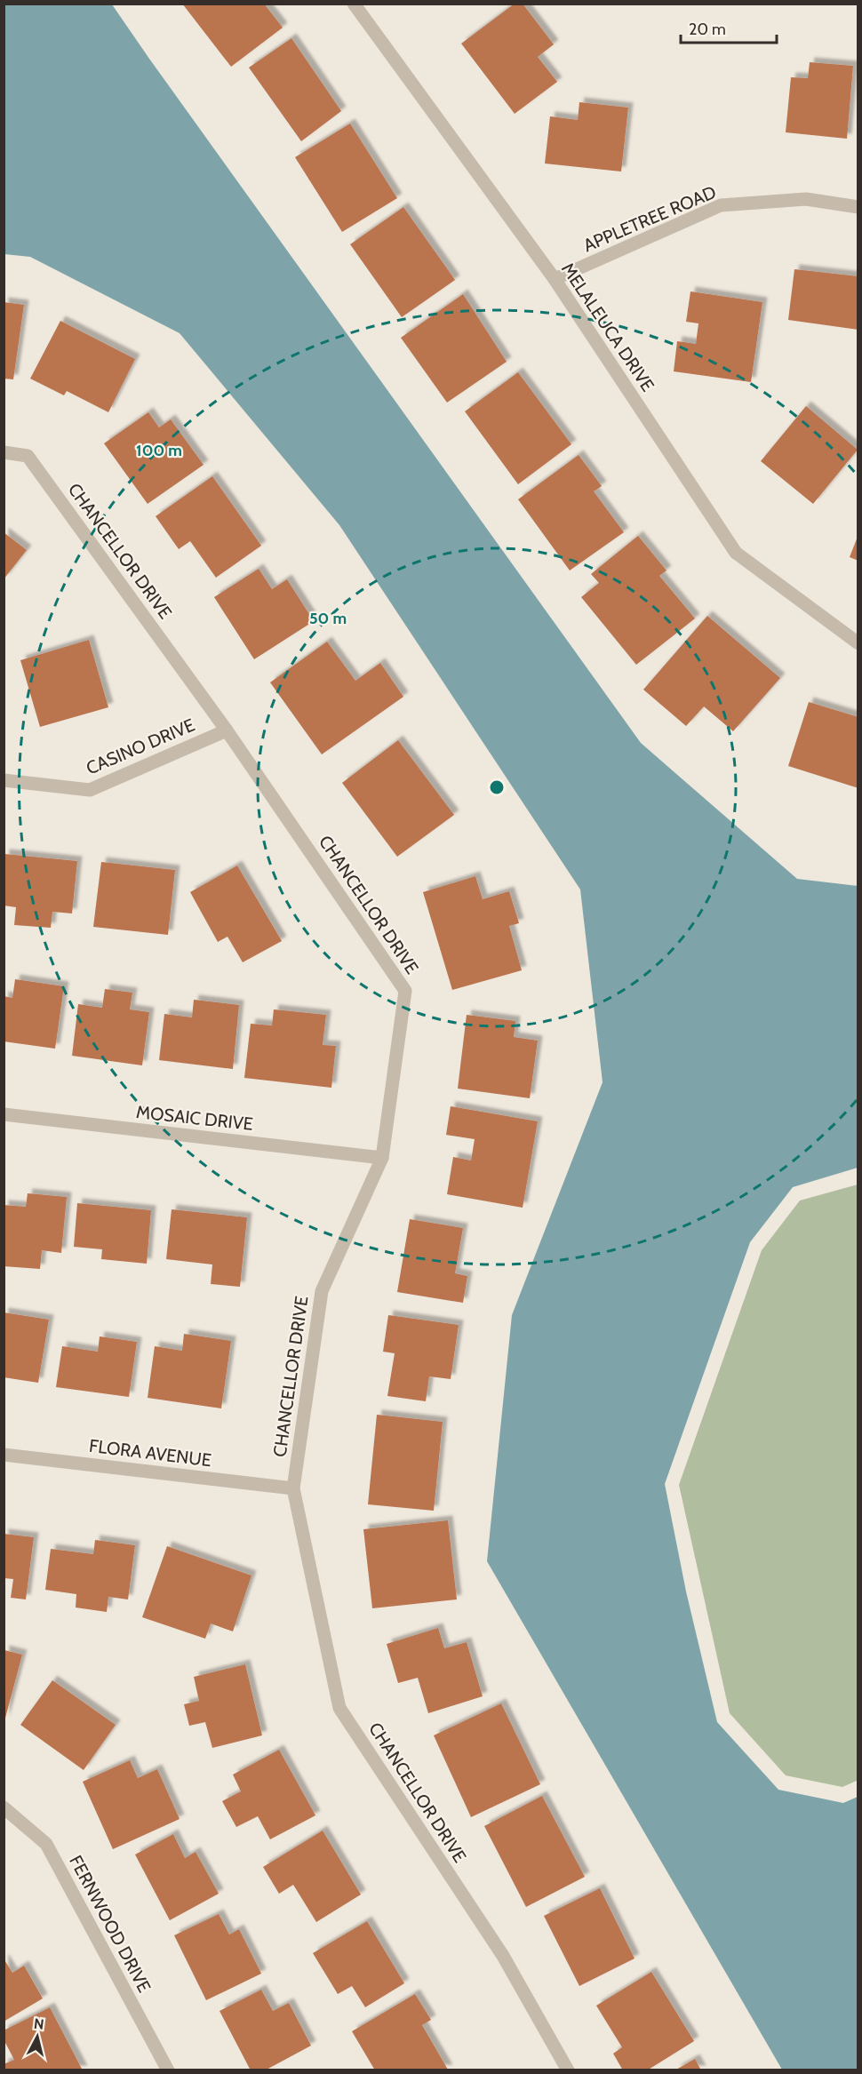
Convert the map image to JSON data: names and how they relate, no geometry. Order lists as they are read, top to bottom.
{
  "streets": {
    "street": [
      "APPLETREE ROAD",
      "MELALEUCA DRIVE",
      "CHANCELLOR DRIVE",
      "CASINO DRIVE",
      "MOSAIC DRIVE",
      "FLORA AVENUE",
      "FERNWOOD DRIVE"
    ]
  },
  "crossings": [
    ["APPLETREE ROAD", "MELALEUCA DRIVE"],
    ["CHANCELLOR DRIVE", "CASINO DRIVE"],
    ["CHANCELLOR DRIVE", "MOSAIC DRIVE"],
    ["CHANCELLOR DRIVE", "FLORA AVENUE"]
  ],
  "scale_bar": "20 m",
  "north": "top",
  "rings": ["100 m", "50 m"]
}
